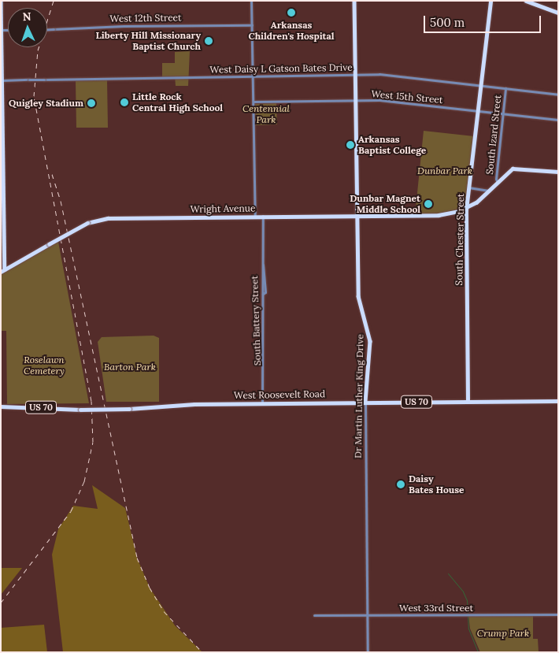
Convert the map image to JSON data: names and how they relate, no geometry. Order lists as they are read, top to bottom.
{
  "streets": {
    "main road": [
      "Wright Avenue",
      "South Chester Street",
      "West Roosevelt Road",
      "Dr Martin Luther King Drive",
      "US 70"
    ],
    "street": [
      "West 12th Street",
      "West Daisy L Gatson Bates Drive",
      "West 15th Street",
      "South Izard Street",
      "South Battery Street",
      "West 33rd Street"
    ]
  },
  "crossings": [
    ["West Daisy L Gatson Bates Drive", "South Izard Street"],
    ["West Daisy L Gatson Bates Drive", "South Chester Street"],
    ["West Daisy L Gatson Bates Drive", "Dr Martin Luther King Drive"],
    ["West 15th Street", "South Izard Street"],
    ["West 15th Street", "South Chester Street"],
    ["West 15th Street", "Dr Martin Luther King Drive"],
    ["South Izard Street", "Wright Avenue"],
    ["Wright Avenue", "South Chester Street"],
    ["Wright Avenue", "South Battery Street"],
    ["Wright Avenue", "Dr Martin Luther King Drive"],
    ["South Chester Street", "West Roosevelt Road"],
    ["South Battery Street", "West Roosevelt Road"],
    ["West Roosevelt Road", "Dr Martin Luther King Drive"],
    ["Dr Martin Luther King Drive", "West 33rd Street"]
  ],
  "parks": [
    "Centennial Park",
    "Dunbar Park",
    "Roselawn Cemetery",
    "Barton Park",
    "Crump Park"
  ],
  "places": [
    "Arkansas Children's Hospital",
    "Liberty Hill Missionary Baptist Church",
    "Little Rock Central High School",
    "Quigley Stadium",
    "Arkansas Baptist College",
    "Dunbar Magnet Middle School",
    "Daisy Bates House"
  ],
  "scale_bar": "500 m",
  "north": "top"
}
